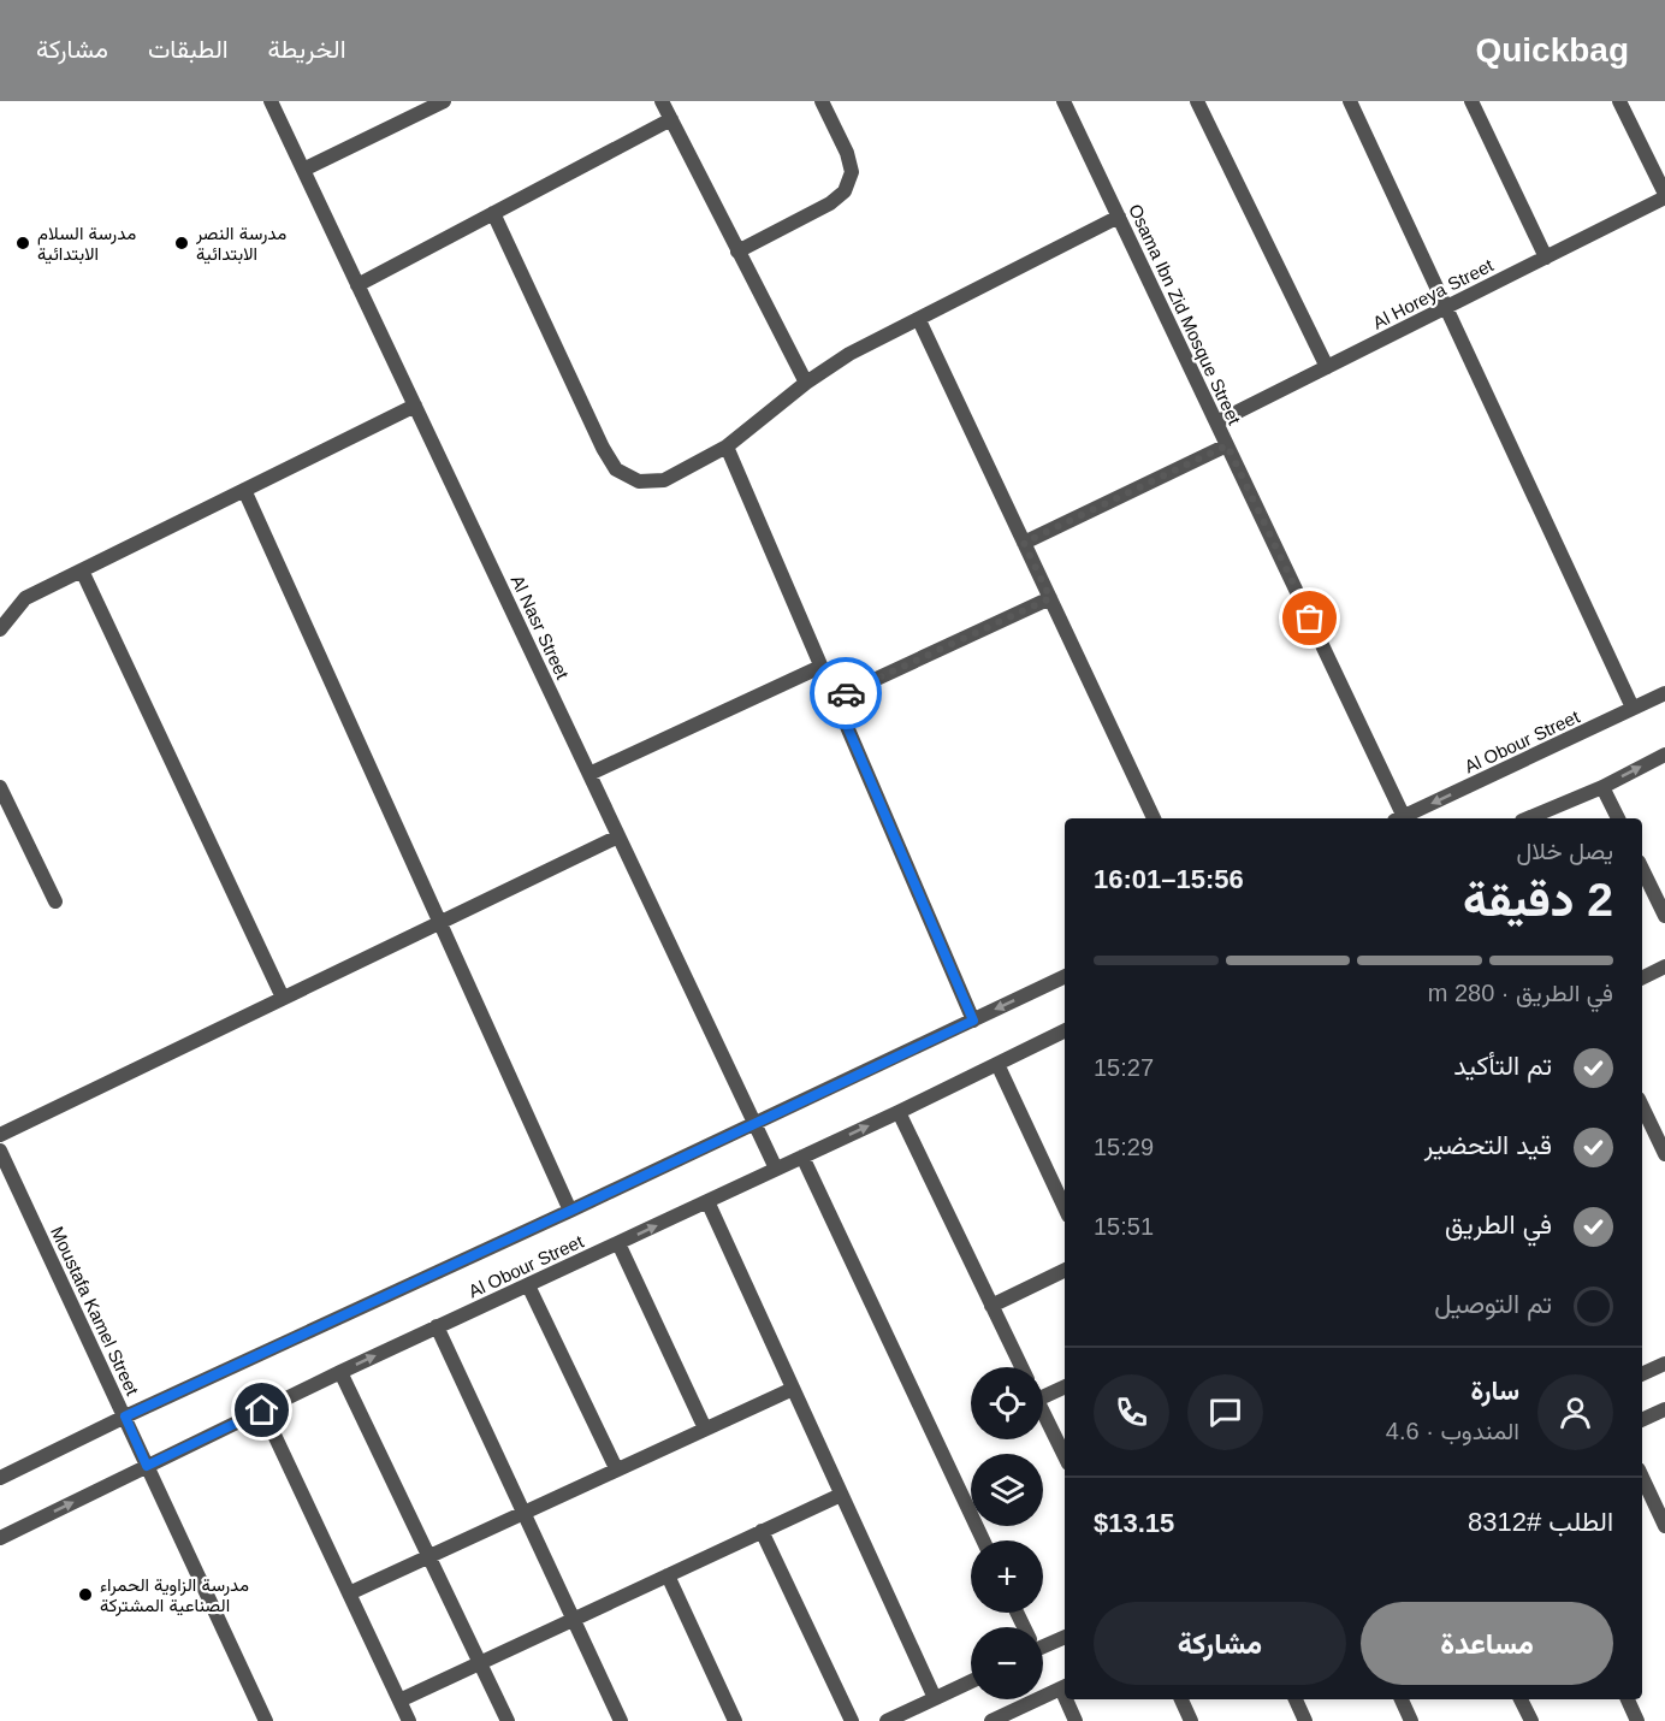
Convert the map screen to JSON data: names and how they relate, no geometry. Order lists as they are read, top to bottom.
{
  "streets": {
    "street": [
      "Al Horeya Street",
      "Osama Ibn Zid Mosque Street",
      "Al Nasr Street",
      "Al Obour Street",
      "Moustafa Kamel Street"
    ]
  },
  "crossings": [
    ["Al Horeya Street", "Osama Ibn Zid Mosque Street"],
    ["Al Nasr Street", "Al Obour Street"],
    ["Al Obour Street", "Moustafa Kamel Street"]
  ],
  "places": ["مدرسة السلام الابتدائية", "مدرسة النصر الابتدائية", "مدرسة الزاوية الحمراء الصناعية المشتركة"],
  "page": {
    "header": "Quickbag",
    "nav": ["الخريطة", "الطبقات", "مشاركة"],
    "heading": ["2 دقيقة", "يصل خلال", "15:56–16:01"],
    "panel": [
      "سارة",
      "المندوب · 4.6",
      "الطلب #8312",
      "$13.15"
    ],
    "bar": "في الطريق · 280 m",
    "list": [
      ["تم التأكيد", "15:27"],
      ["قيد التحضير", "15:29"],
      ["في الطريق", "15:51"],
      "تم التوصيل"
    ],
    "map_buttons": ["+", "−"],
    "buttons": ["مساعدة", "مشاركة"]
  }
}
